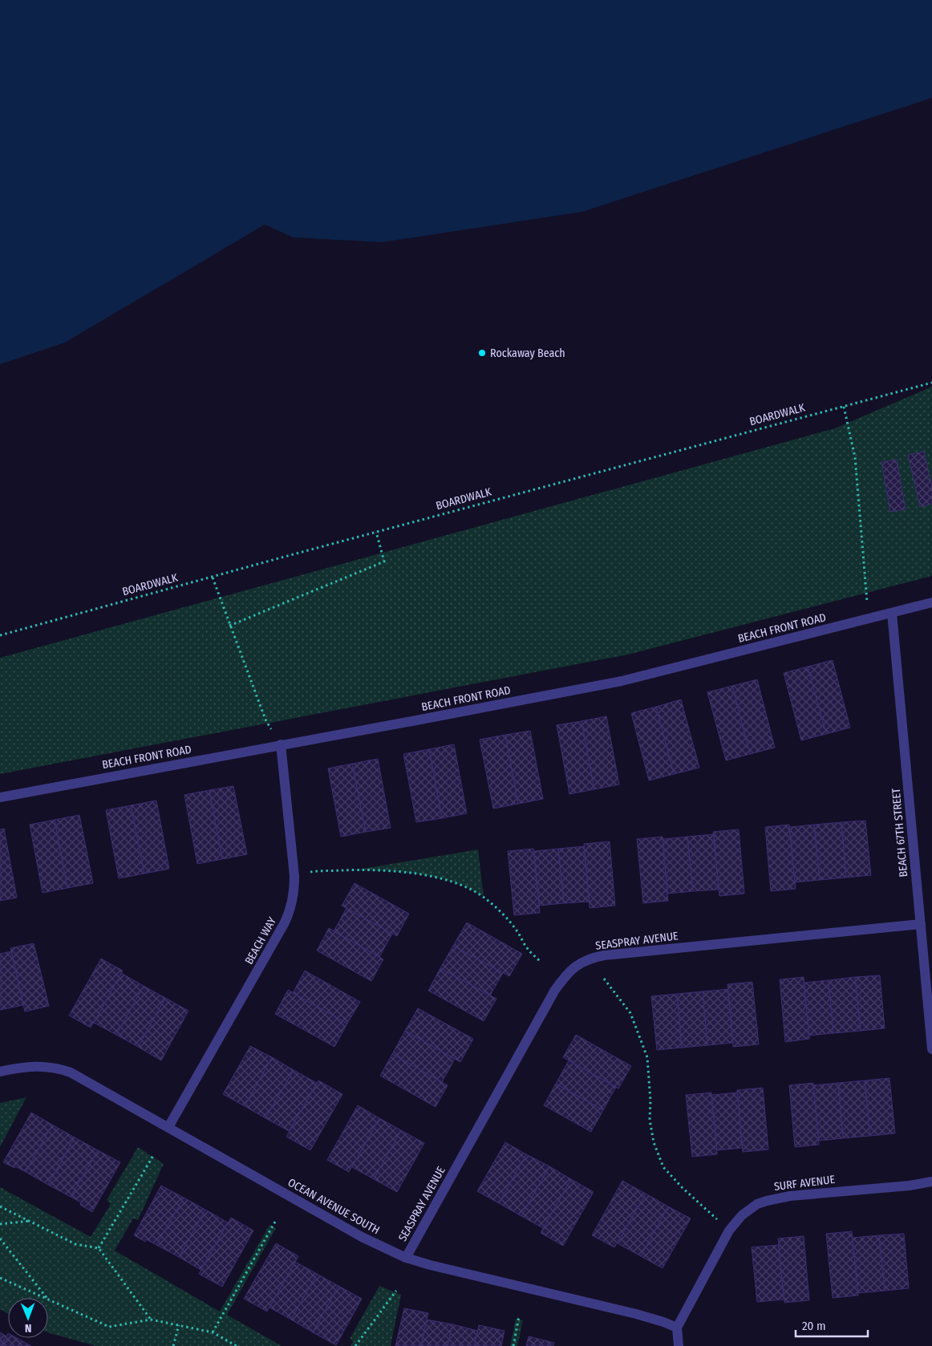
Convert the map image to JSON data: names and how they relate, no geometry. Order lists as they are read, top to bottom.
{
  "streets": {
    "street": [
      "BEACH FRONT ROAD",
      "BEACH 67TH STREET",
      "BEACH WAY",
      "SEASPRAY AVENUE",
      "SURF AVENUE",
      "OCEAN AVENUE SOUTH"
    ],
    "path": ["BOARDWALK"]
  },
  "crossings": [
    ["BEACH FRONT ROAD", "BEACH 67TH STREET"],
    ["BEACH FRONT ROAD", "BEACH WAY"],
    ["BEACH 67TH STREET", "SEASPRAY AVENUE"],
    ["BEACH WAY", "OCEAN AVENUE SOUTH"],
    ["SEASPRAY AVENUE", "OCEAN AVENUE SOUTH"],
    ["SURF AVENUE", "OCEAN AVENUE SOUTH"]
  ],
  "places": ["Rockaway Beach"],
  "scale_bar": "20 m",
  "north": "bottom"
}
